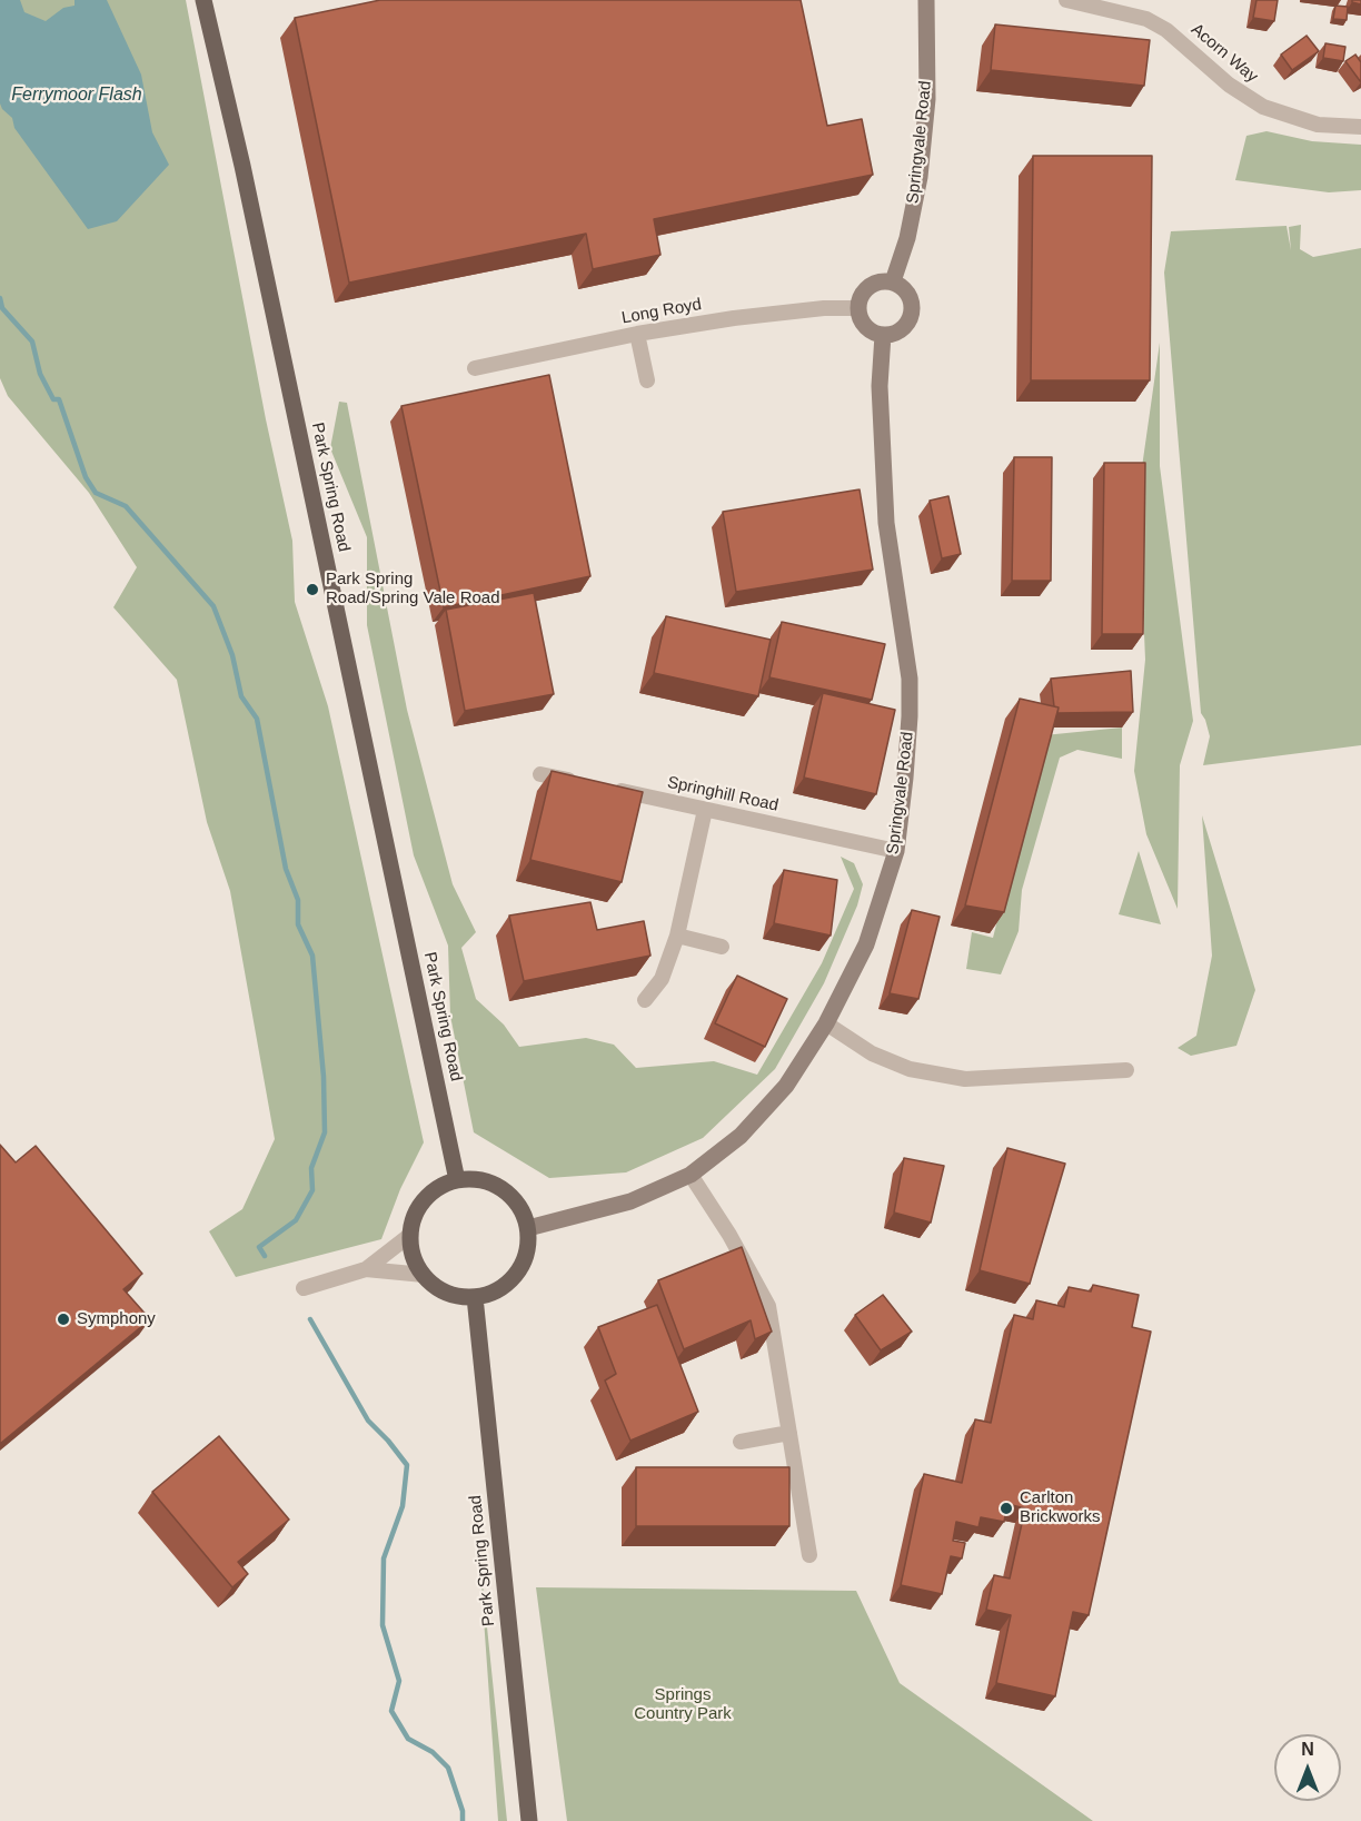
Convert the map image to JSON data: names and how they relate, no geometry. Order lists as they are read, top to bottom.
{
  "streets": {
    "main road": ["Park Spring Road"],
    "street": [
      "Acorn Way",
      "Springvale Road",
      "Long Royd",
      "Springhill Road"
    ]
  },
  "crossings": [
    ["Springvale Road", "Long Royd"],
    ["Springvale Road", "Park Spring Road"],
    ["Springvale Road", "Springhill Road"]
  ],
  "water": ["Ferrymoor Flash"],
  "parks": ["Springs Country Park"],
  "places": ["Park Spring Road/Spring Vale Road", "Symphony", "Carlton Brickworks"],
  "north": "top"
}
